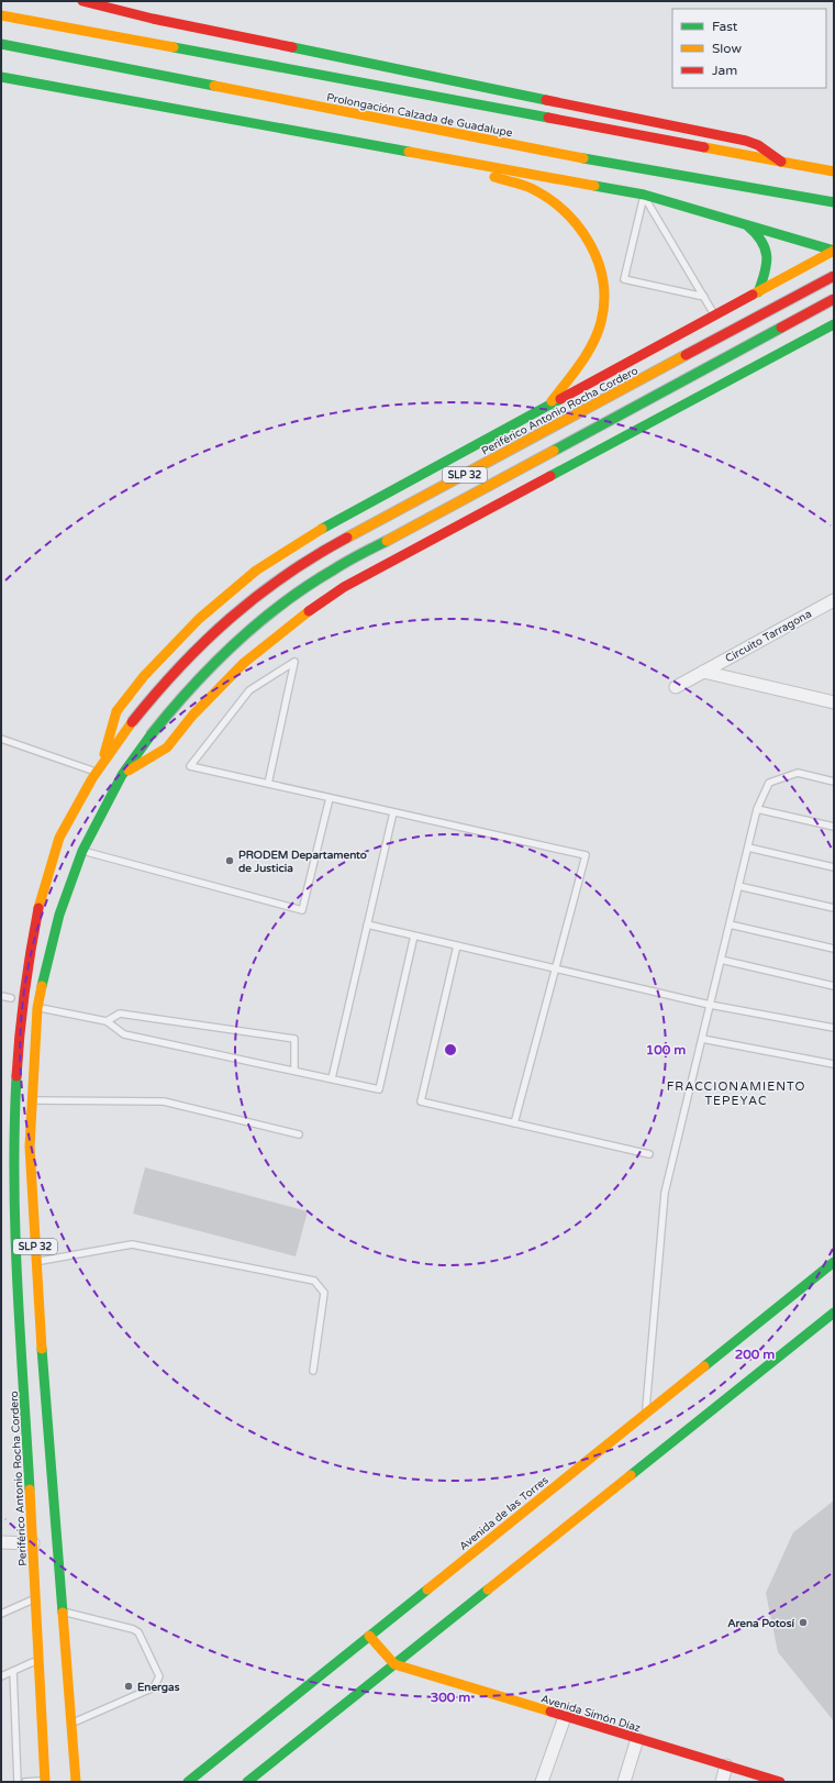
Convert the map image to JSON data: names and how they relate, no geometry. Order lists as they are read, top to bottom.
{
  "streets": {
    "main road": [
      "Prolongación Calzada de Guadalupe",
      "Periférico Antonio Rocha Cordero",
      "SLP 32",
      "Avenida de las Torres",
      "Avenida Simón Díaz"
    ],
    "street": ["Circuito Tarragona"]
  },
  "districts": ["FRACCIONAMIENTO TEPEYAC"],
  "places": ["PRODEM Departamento de Justicia", "Arena Potosí", "Energas"],
  "legend": ["Fast", "Slow", "Jam"],
  "rings": ["100 m", "200 m", "300 m"]
}
